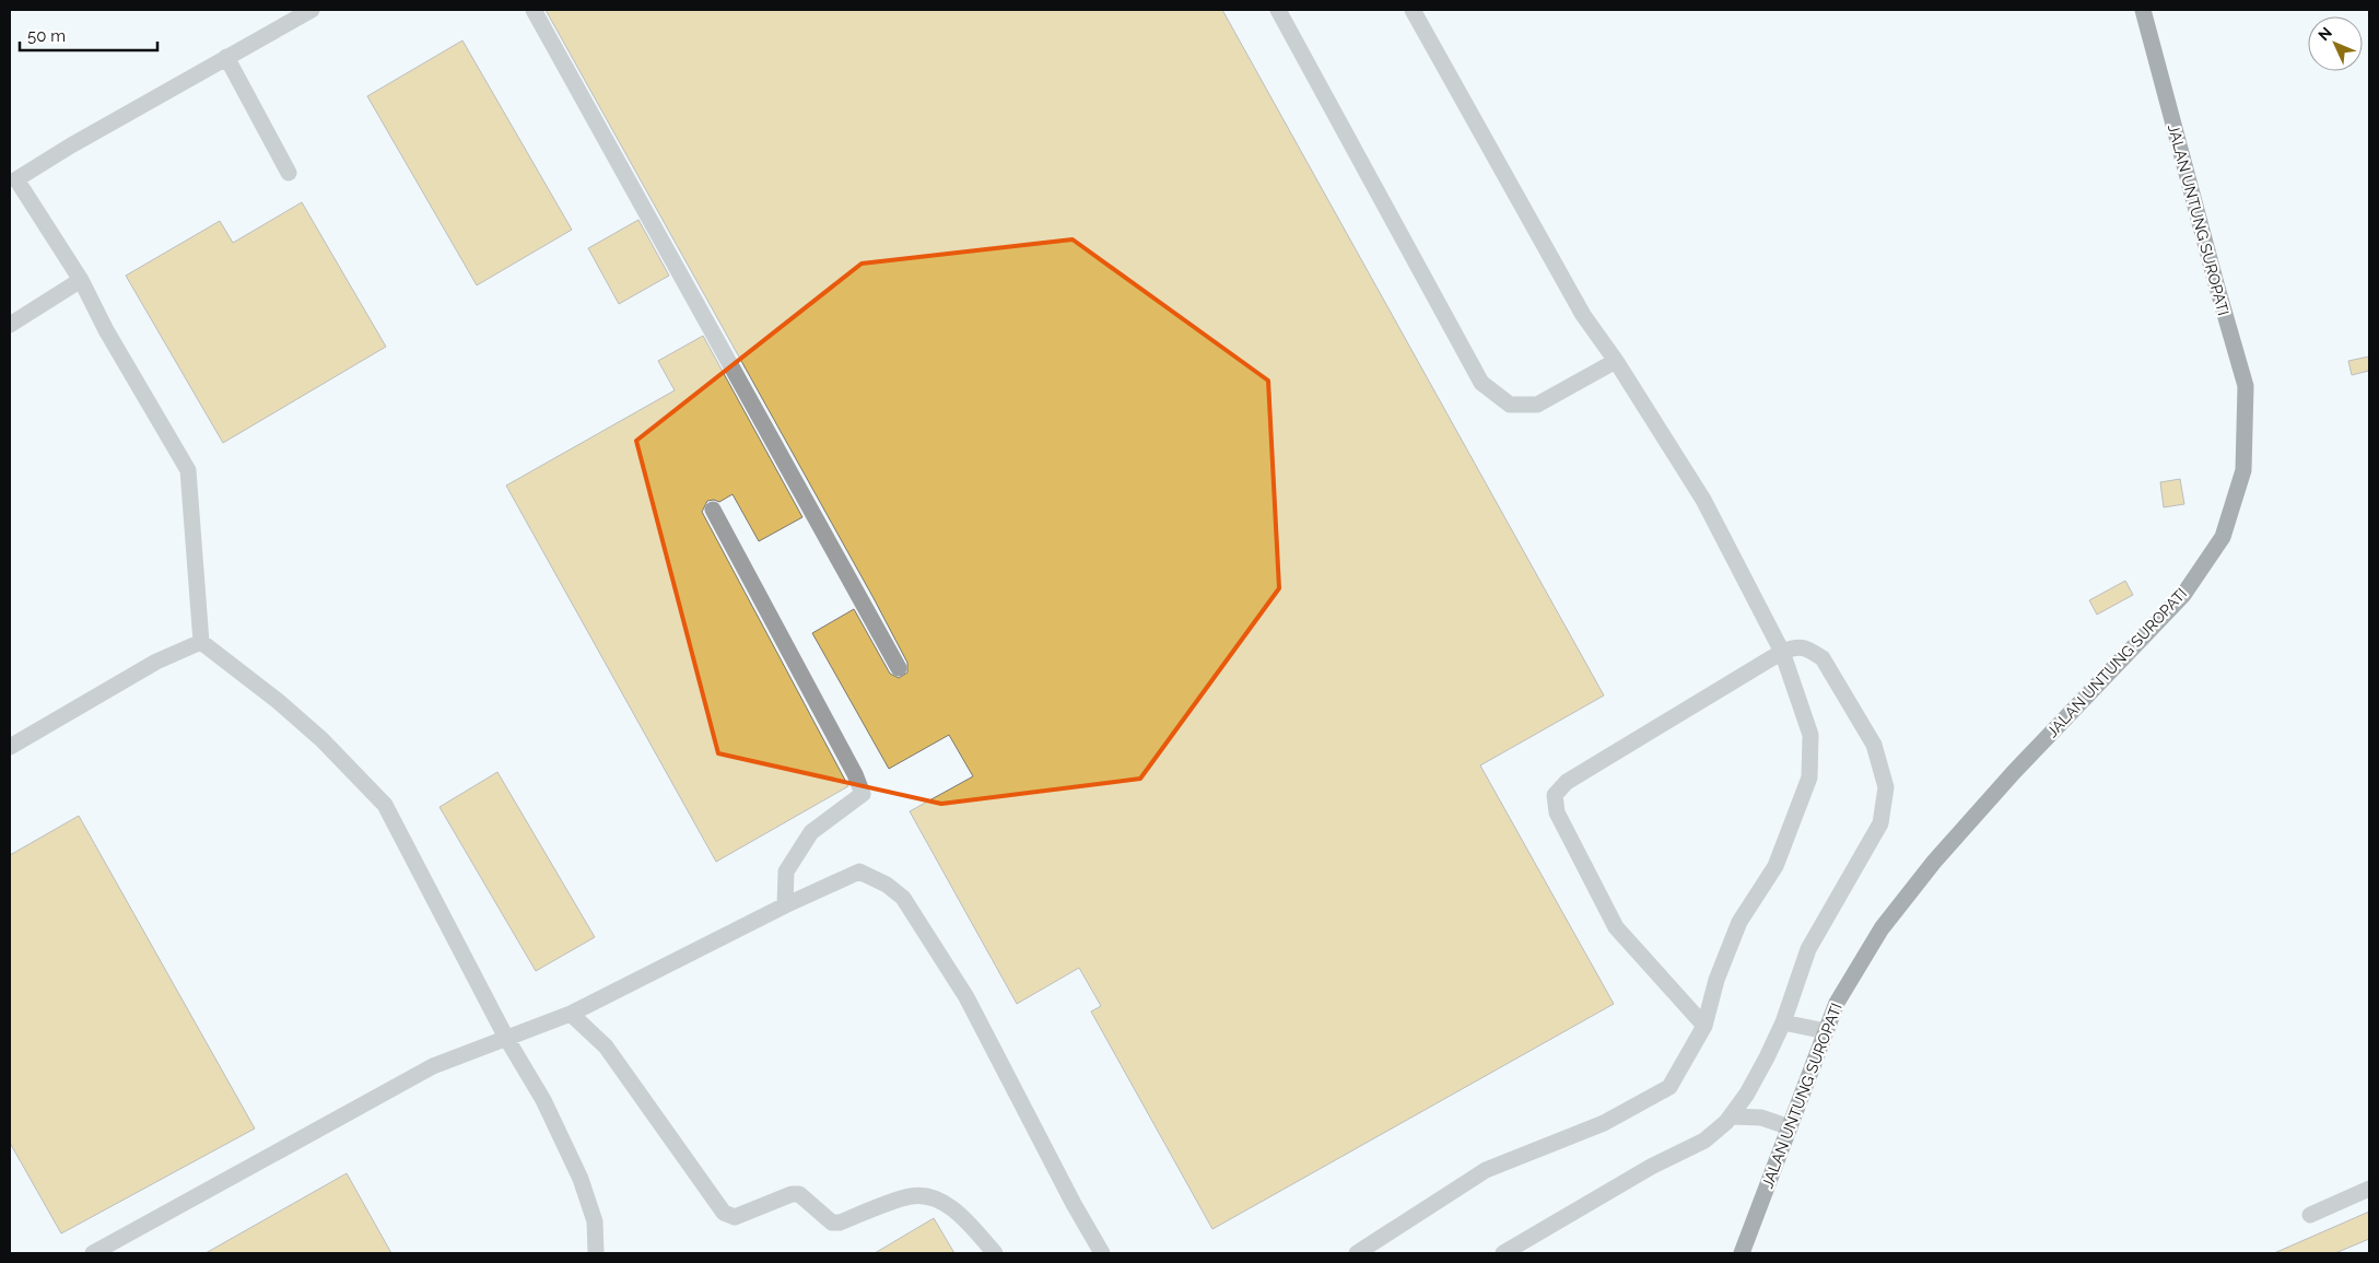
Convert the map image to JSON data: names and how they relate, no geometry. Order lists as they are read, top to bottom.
{
  "streets": {
    "main road": ["JALAN UNTUNG SUROPATI"]
  },
  "scale_bar": "50 m",
  "north": "top left"
}
